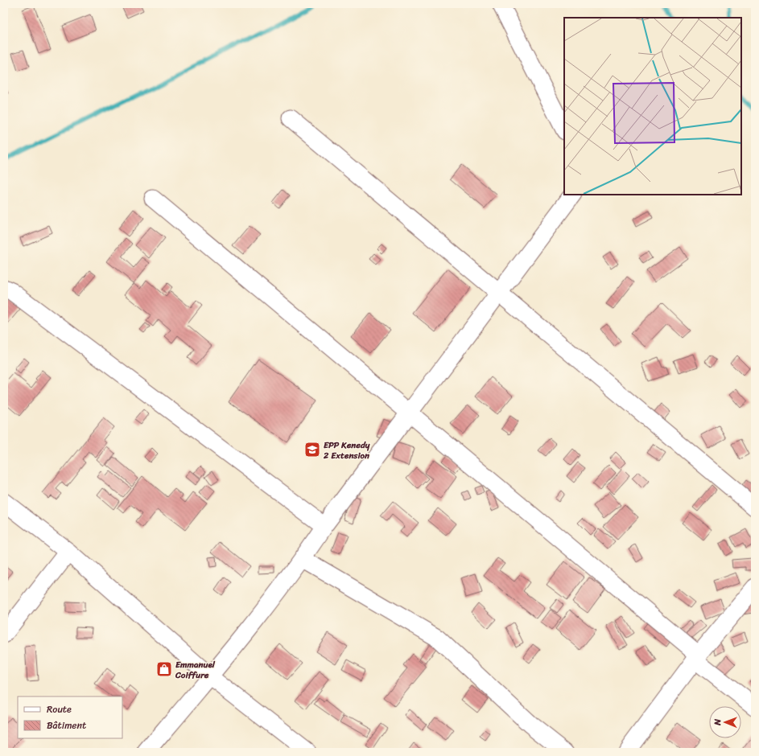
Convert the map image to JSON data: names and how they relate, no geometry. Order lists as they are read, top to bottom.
{
  "places": {
    "school or university": ["EPP Kenedy 2 Extension"],
    "shop": ["Emmanuel Coiffure"]
  },
  "legend": ["Route", "Bâtiment"],
  "north": "left"
}
